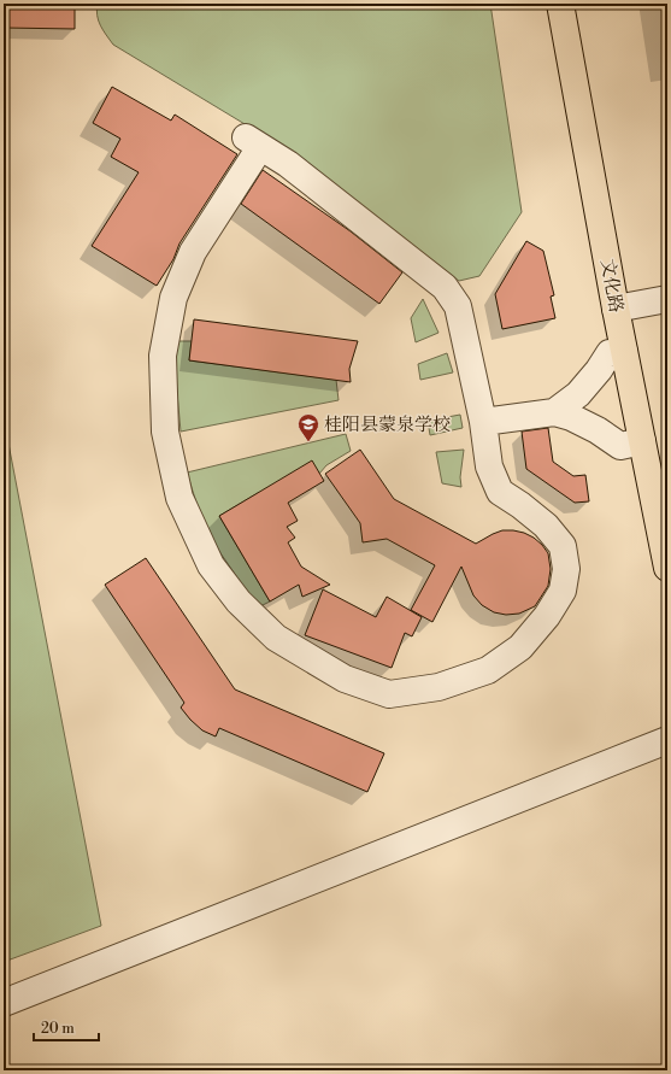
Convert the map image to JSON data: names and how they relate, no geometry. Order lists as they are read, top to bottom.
{
  "streets": {
    "main road": ["文化路"]
  },
  "places": {
    "school or university": ["桂阳县蒙泉学校"]
  },
  "scale_bar": "20 m"
}
